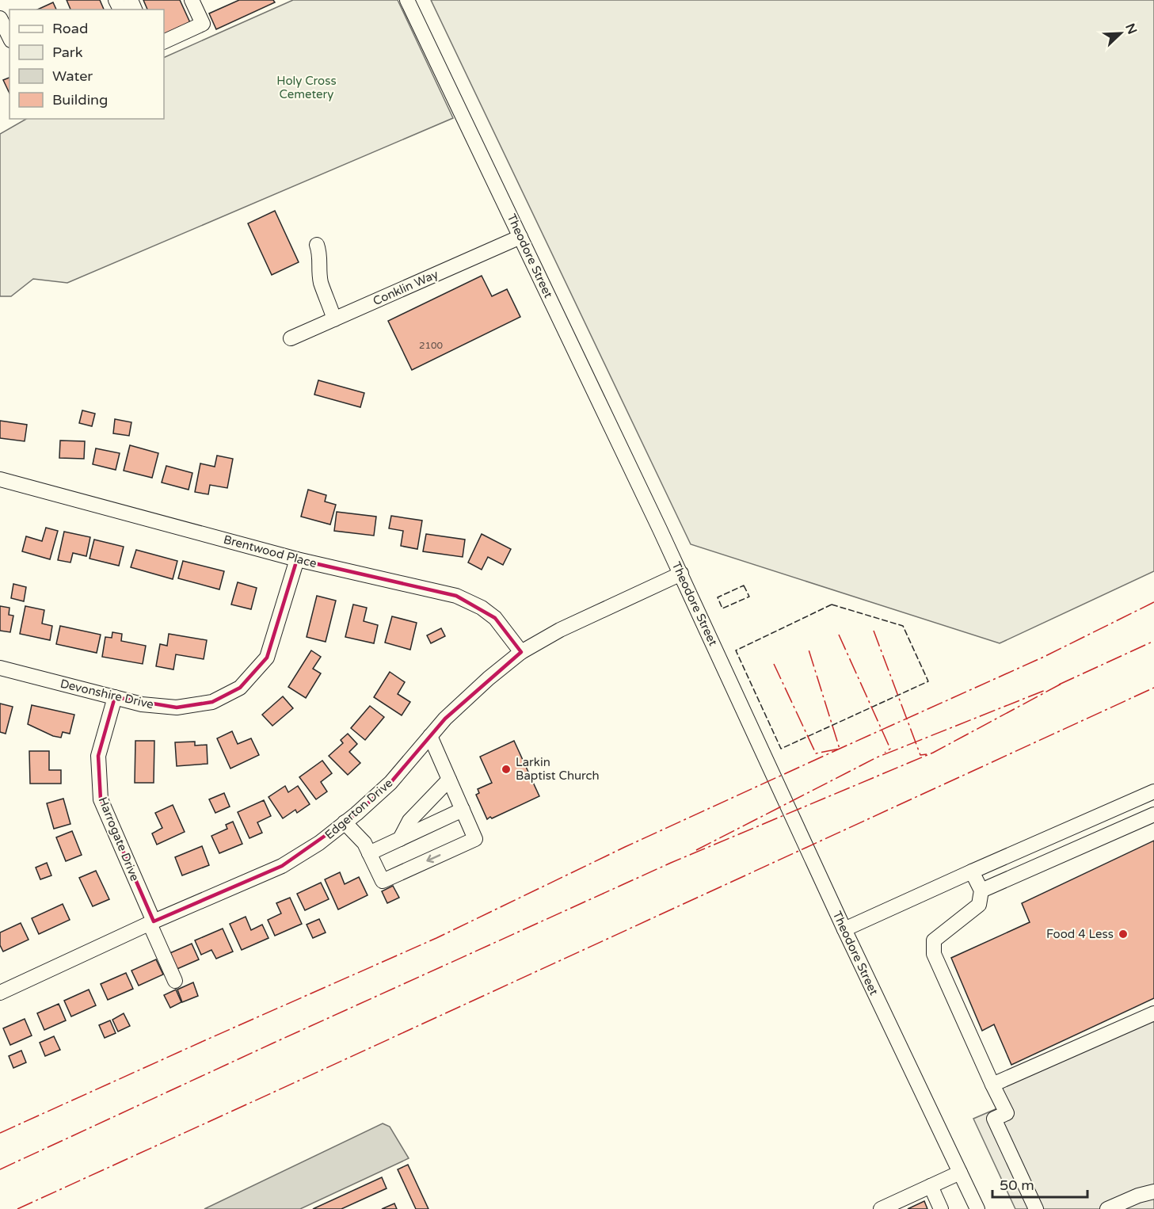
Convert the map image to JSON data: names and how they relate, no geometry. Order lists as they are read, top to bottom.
{
  "streets": {
    "street": [
      "Theodore Street",
      "Conklin Way",
      "Brentwood Place",
      "Devonshire Drive",
      "Edgerton Drive",
      "Harrogate Drive"
    ]
  },
  "crossings": [
    ["Theodore Street", "Conklin Way"],
    ["Theodore Street", "Edgerton Drive"],
    ["Brentwood Place", "Devonshire Drive"],
    ["Brentwood Place", "Edgerton Drive"],
    ["Devonshire Drive", "Harrogate Drive"],
    ["Edgerton Drive", "Harrogate Drive"]
  ],
  "parks": ["Holy Cross Cemetery"],
  "places": ["Larkin Baptist Church", "Food 4 Less"],
  "house_numbers": ["2100"],
  "legend": [
    "Road",
    "Park",
    "Water",
    "Building"
  ],
  "scale_bar": "50 m",
  "north": "top right"
}
